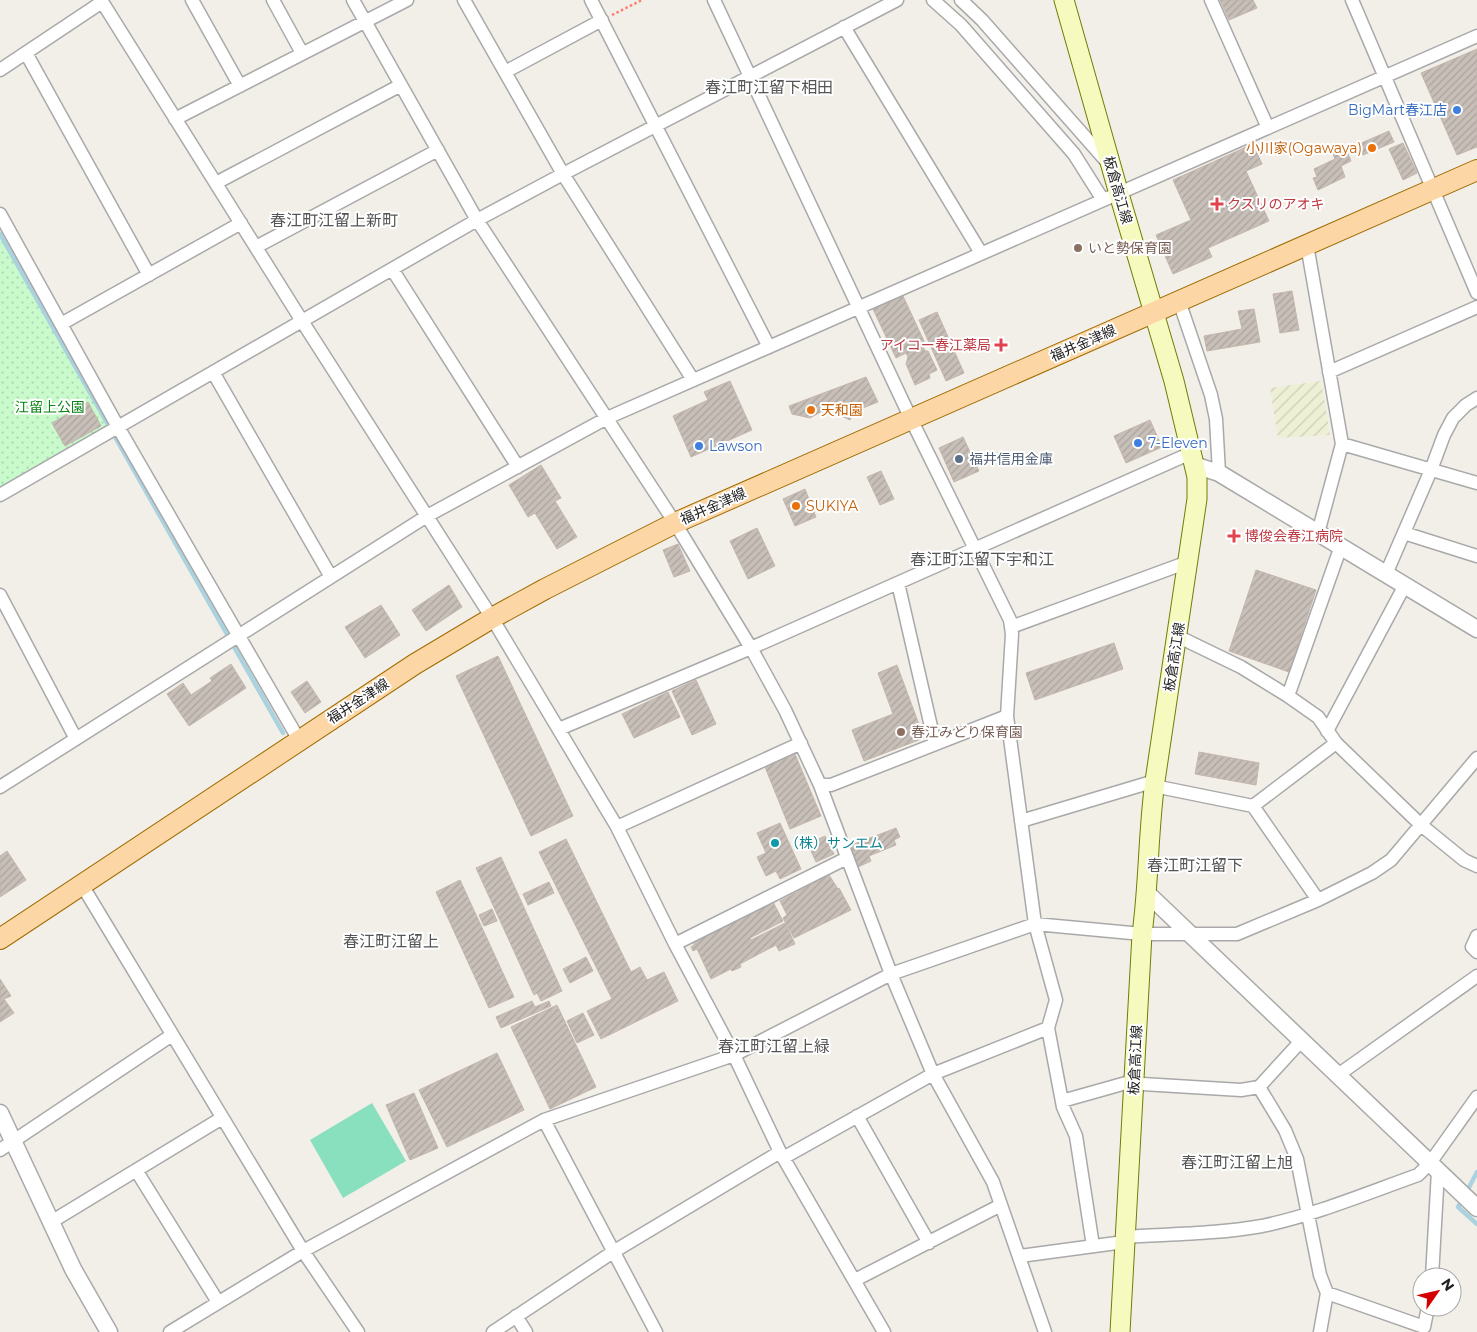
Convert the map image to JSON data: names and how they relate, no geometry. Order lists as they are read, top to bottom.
{
  "streets": {
    "main road": ["板倉高江線", "福井金津線"]
  },
  "crossings": [
    ["板倉高江線", "福井金津線"]
  ],
  "districts": [
    "春江町江留下相田",
    "春江町江留上新町",
    "春江町江留下宇和江",
    "春江町江留下",
    "春江町江留上",
    "春江町江留上緑",
    "春江町江留上旭"
  ],
  "parks": ["江留上公園"],
  "places": {
    "other": [
      "BigMart春江店",
      "小川家(Ogawaya)",
      "いと勢保育園",
      "天和園",
      "7-Eleven",
      "Lawson",
      "福井信用金庫",
      "SUKIYA",
      "春江みどり保育園",
      "（株）サンエム"
    ],
    "health": ["クスリのアオキ", "アイコー春江薬局", "博俊会春江病院"]
  },
  "north": "top right"
}
